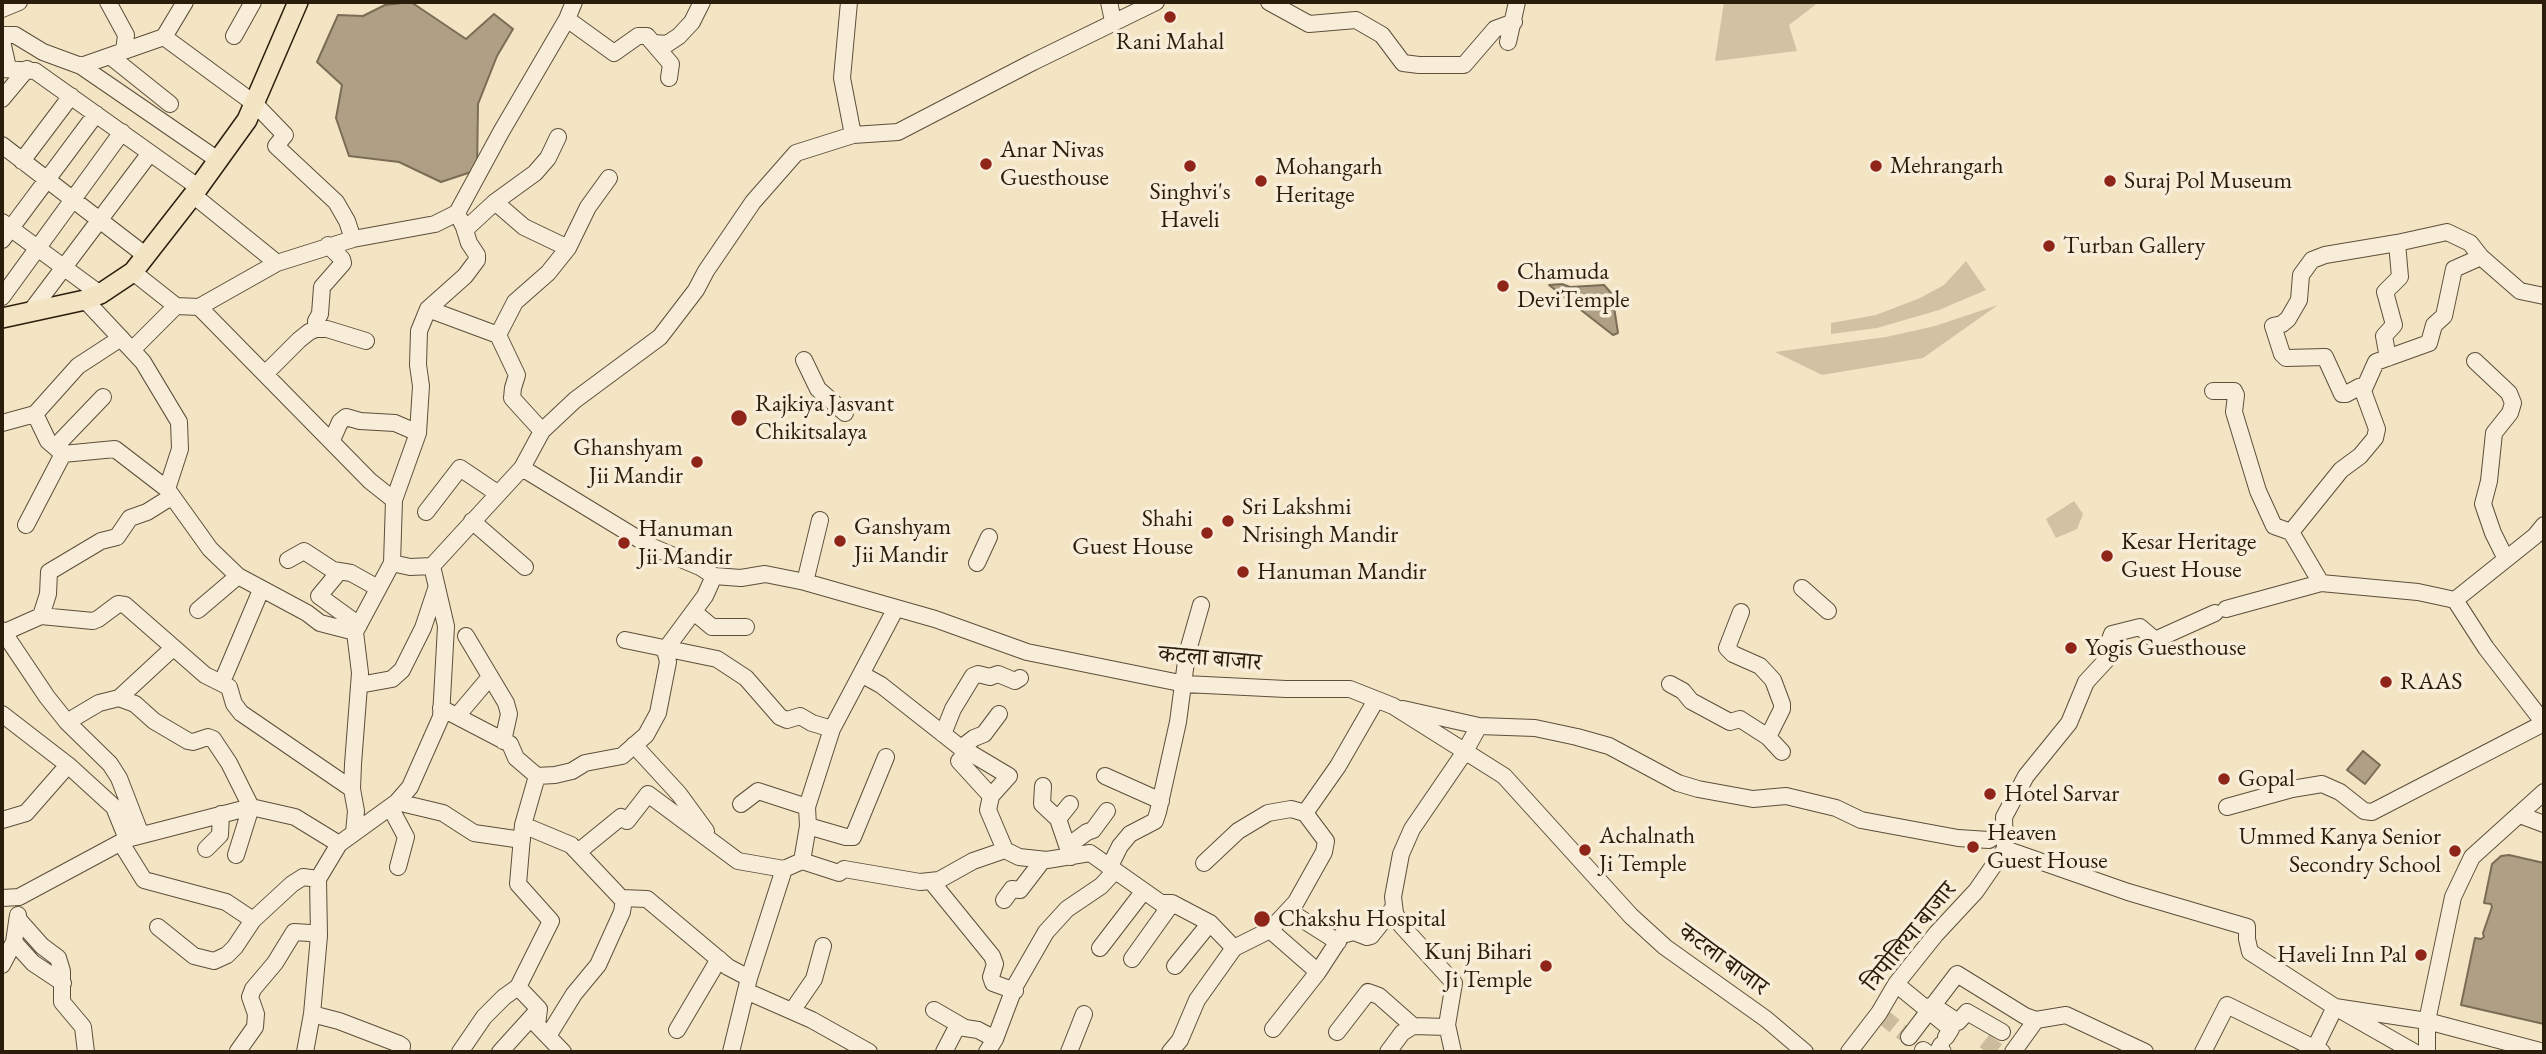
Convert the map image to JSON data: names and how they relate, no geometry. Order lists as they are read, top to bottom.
{
  "streets": {
    "street": ["कटला बाजार", "त्रिपोलिया बाजार"]
  },
  "places": [
    "Rani Mahal",
    "Anar Nivas Guesthouse",
    "Singhvi's Haveli",
    "Mehrangarh",
    "Mohangarh Heritage",
    "Suraj Pol Museum",
    "Turban Gallery",
    "Chamuda DeviTemple",
    "Rajkiya Jasvant Chikitsalaya",
    "Ghanshyam Jii Mandir",
    "Sri Lakshmi Nrisingh Mandir",
    "Shahi Guest House",
    "Ganshyam Jii Mandir",
    "Hanuman Jii Mandir",
    "Kesar Heritage Guest House",
    "Hanuman Mandir",
    "Yogis Guesthouse",
    "RAAS",
    "Gopal",
    "Hotel Sarvar",
    "Heaven Guest House",
    "Achalnath Ji Temple",
    "Ummed Kanya Senior Secondry School",
    "Chakshu Hospital",
    "Haveli Inn Pal",
    "Kunj Bihari Ji Temple"
  ]
}
